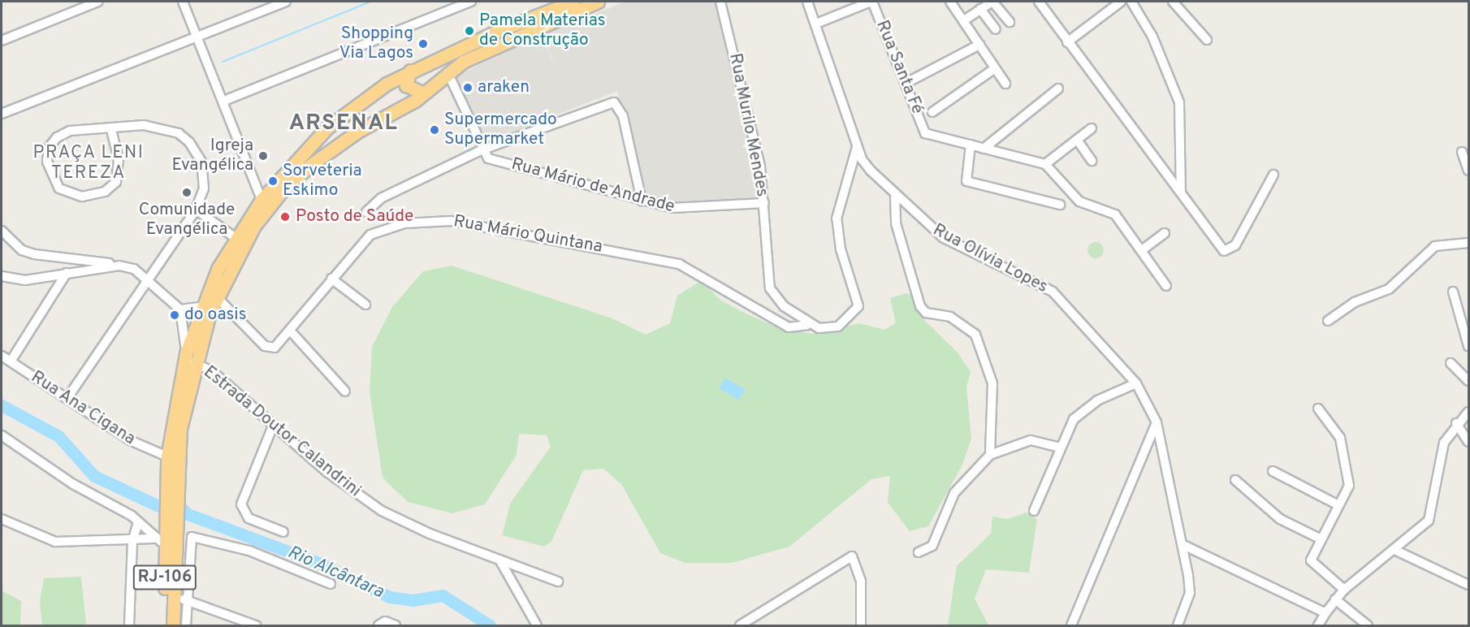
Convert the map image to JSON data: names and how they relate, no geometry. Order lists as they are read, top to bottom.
{
  "streets": {
    "highway": ["RJ-106"],
    "street": [
      "Rua Santa Fé",
      "Rua Murilo Mendes",
      "Rua Mário de Andrade",
      "Rua Mário Quintana",
      "Rua Olívia Lopes",
      "Rua Ana Cigana",
      "Estrada Doutor Calandrini"
    ]
  },
  "crossings": [
    ["Rua Murilo Mendes", "Rua Mário de Andrade"],
    ["Rua Murilo Mendes", "Rua Mário Quintana"],
    ["Rua Mário Quintana", "Rua Olívia Lopes"],
    ["Rua Mário Quintana", "RJ-106"],
    ["Rua Ana Cigana", "RJ-106"],
    ["Estrada Doutor Calandrini", "RJ-106"]
  ],
  "districts": ["ARSENAL", "PRAÇA LENI TEREZA"],
  "water": ["Rio Alcântara"],
  "places": [
    "Pamela Materias de Construção",
    "Shopping Via Lagos",
    "araken",
    "Supermercado Supermarket",
    "Igreja Evangélica",
    "Sorveteria Eskimo",
    "Comunidade Evangélica",
    "Posto de Saúde",
    "do oasis"
  ]
}
